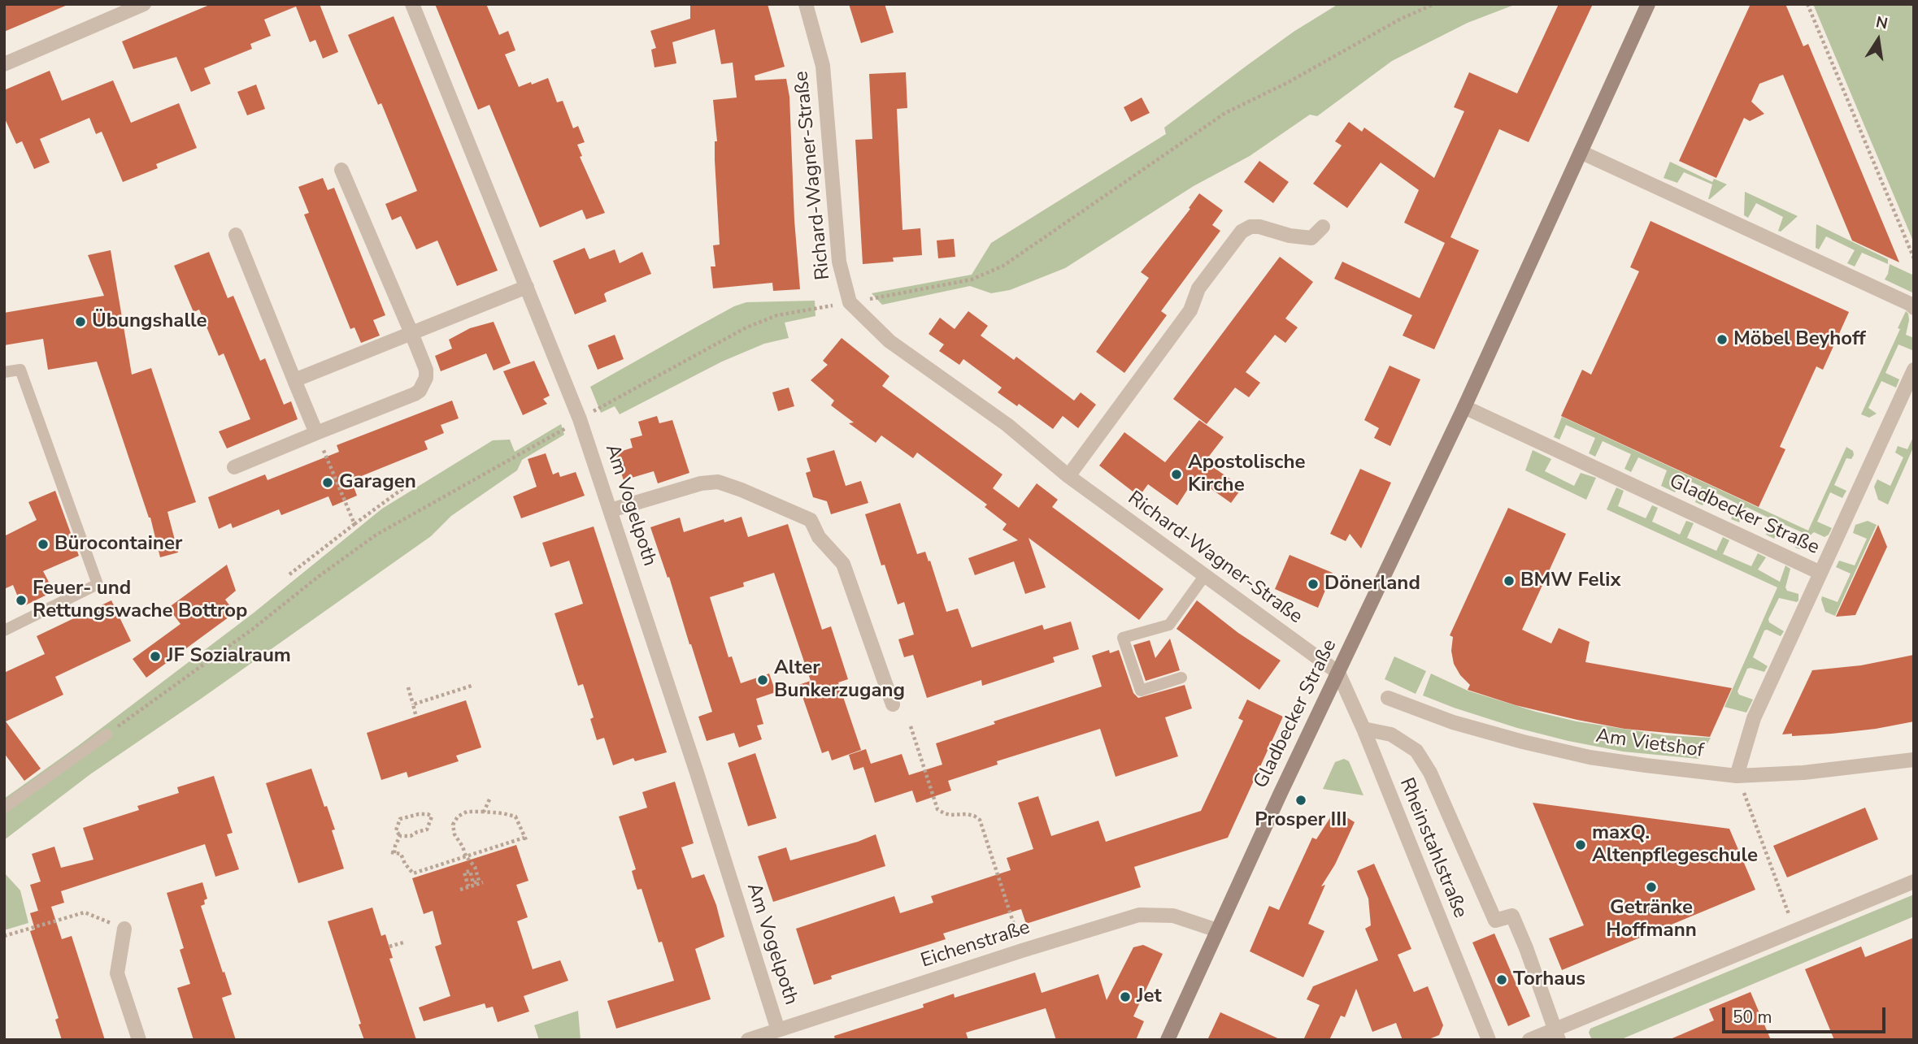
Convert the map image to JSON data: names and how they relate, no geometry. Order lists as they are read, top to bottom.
{
  "streets": {
    "main road": ["Gladbecker Straße"],
    "street": [
      "Richard-Wagner-Straße",
      "Am Vogelpoth",
      "Am Vietshof",
      "Rheinstahlstraße",
      "Eichenstraße"
    ]
  },
  "crossings": [
    ["Richard-Wagner-Straße", "Gladbecker Straße"],
    ["Richard-Wagner-Straße", "Rheinstahlstraße"],
    ["Am Vogelpoth", "Eichenstraße"],
    ["Gladbecker Straße", "Rheinstahlstraße"],
    ["Gladbecker Straße", "Eichenstraße"]
  ],
  "places": [
    "Übungshalle",
    "Möbel Beyhoff",
    "Apostolische Kirche",
    "Garagen",
    "Bürocontainer",
    "BMW Felix",
    "Dönerland",
    "Feuer- und Rettungswache Bottrop",
    "JF Sozialraum",
    "Alter Bunkerzugang",
    "Prosper III",
    "maxQ. Altenpflegeschule",
    "Getränke Hoffmann",
    "Torhaus",
    "Jet"
  ],
  "scale_bar": "50 m",
  "north": "top"
}
